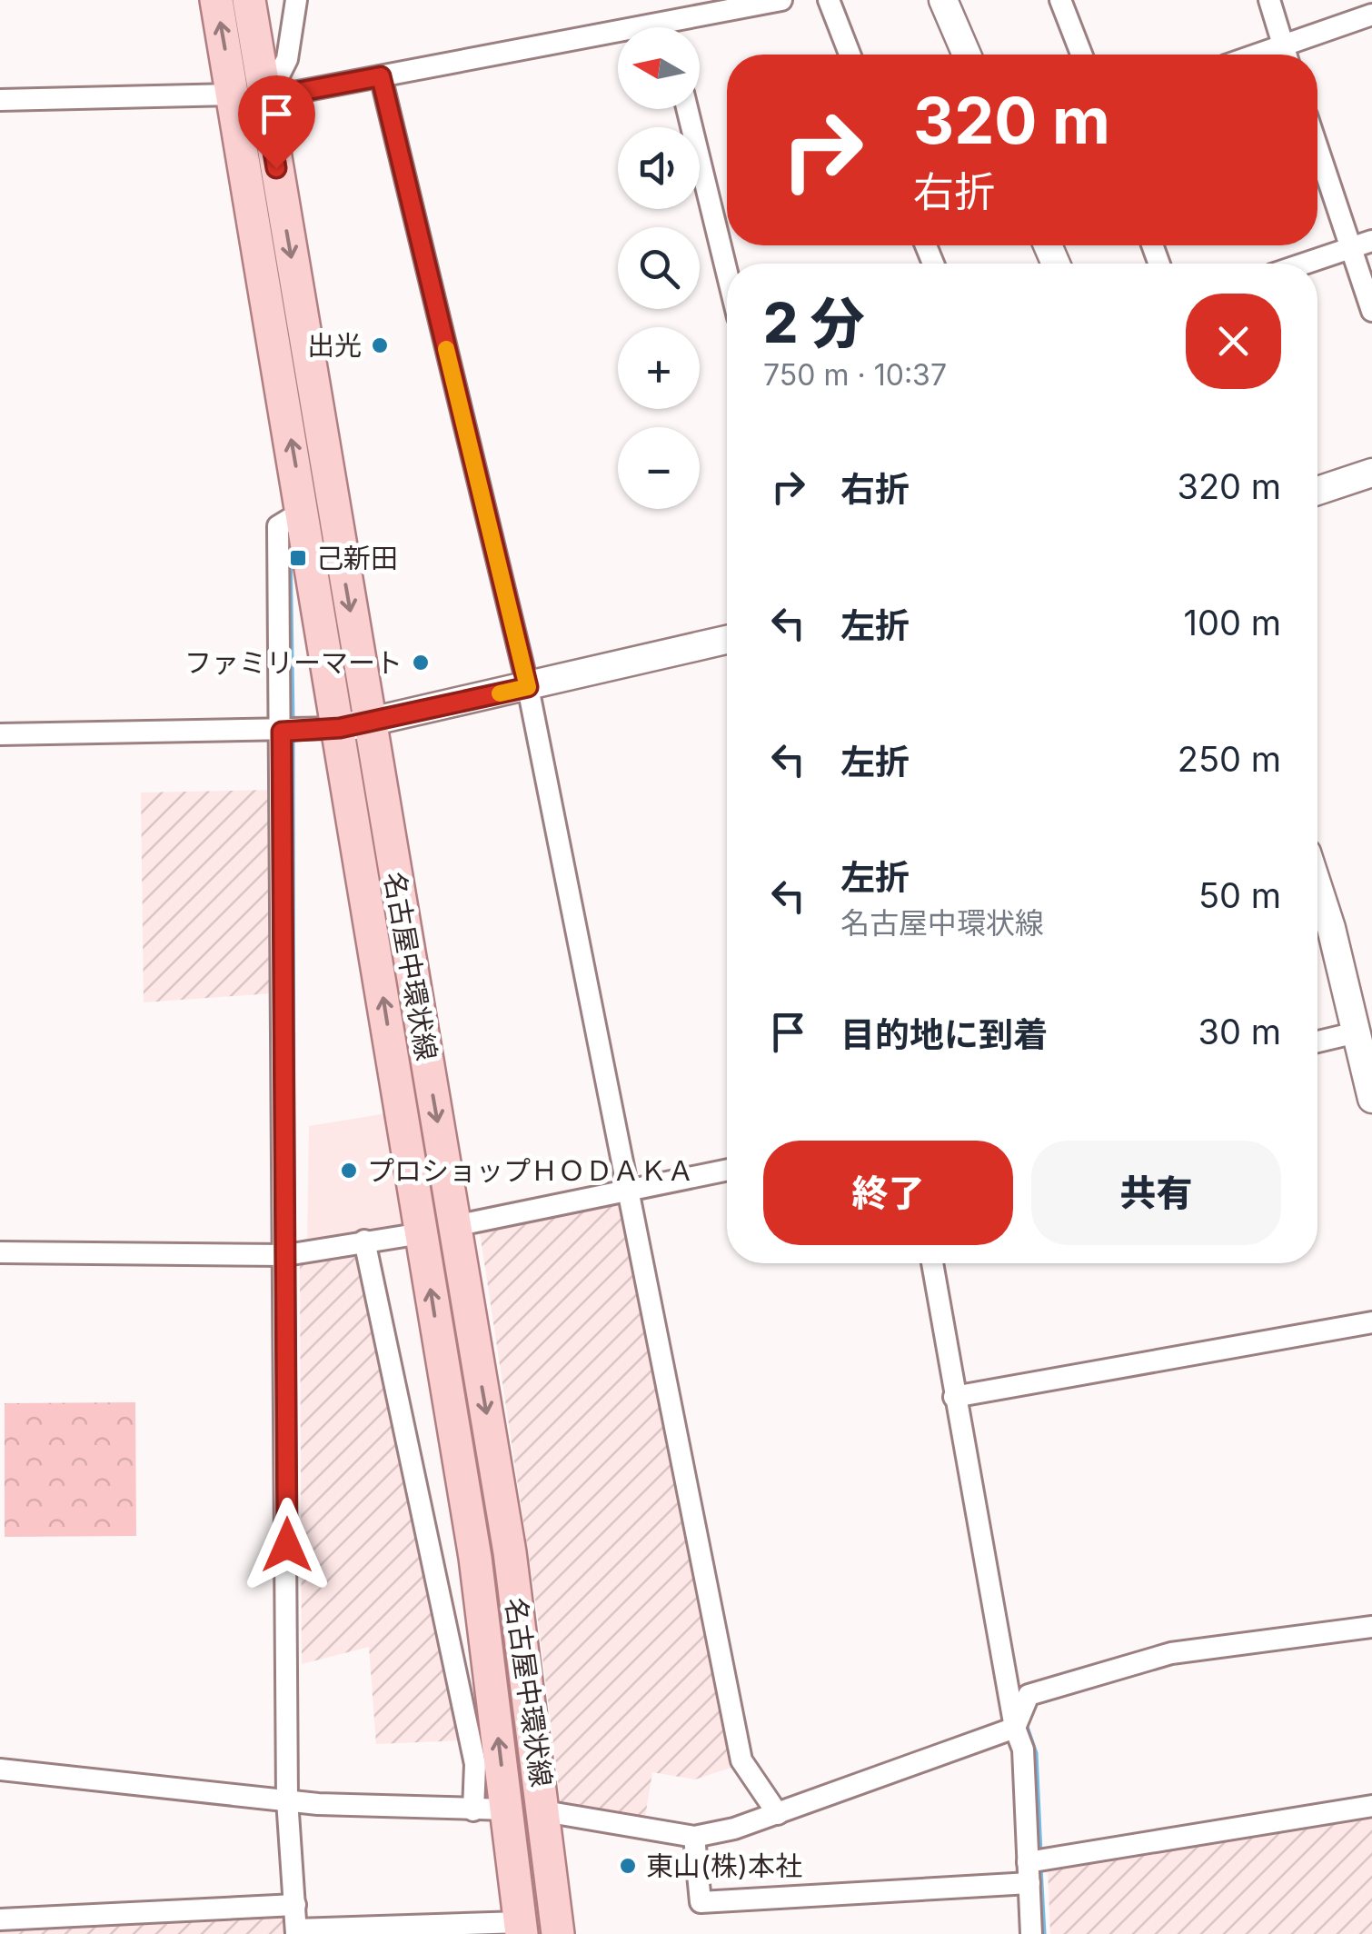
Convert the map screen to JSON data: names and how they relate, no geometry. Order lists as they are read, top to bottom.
{
  "streets": {
    "main road": ["名古屋中環状線"]
  },
  "places": {
    "other": [
      "出光",
      "ファミリーマート",
      "プロショップＨＯＤＡＫＡ",
      "東山(株)本社"
    ],
    "transit": ["己新田"]
  },
  "north": "left",
  "page": {
    "map_buttons": ["+", "−"],
    "turn": ["320 m", "右折"],
    "heading": ["2 分", "750 m · 10:37"],
    "list": [
      {
        "name": "右折",
        "value": "320 m"
      },
      {
        "name": "左折",
        "value": "100 m"
      },
      {
        "name": "左折",
        "value": "250 m"
      },
      {
        "name": "左折",
        "note": "名古屋中環状線",
        "value": "50 m"
      },
      {
        "name": "目的地に到着",
        "value": "30 m"
      }
    ],
    "buttons": ["終了", "共有"]
  }
}
